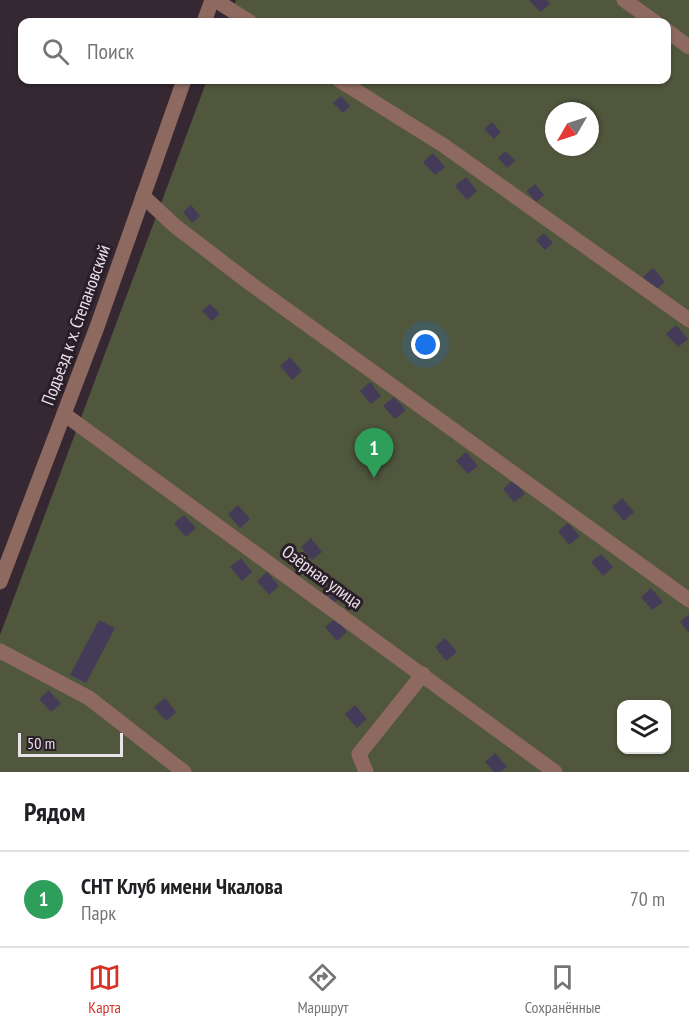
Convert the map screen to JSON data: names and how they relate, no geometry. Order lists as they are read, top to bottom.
{
  "streets": {
    "street": ["Подъезд к х. Степановский", "Озёрная улица"]
  },
  "crossings": [
    ["Подъезд к х. Степановский", "Озёрная улица"]
  ],
  "scale_bar": "50 m",
  "north": "bottom left",
  "page": {
    "search": "Поиск",
    "pins": "1",
    "scale": "50 m",
    "heading": "Рядом",
    "list": [
      {
        "mark": "1",
        "name": "СНТ Клуб имени Чкалова",
        "note": "Парк",
        "value": "70 m"
      }
    ],
    "nav": ["Карта", "Маршрут", "Сохранённые"]
  }
}
